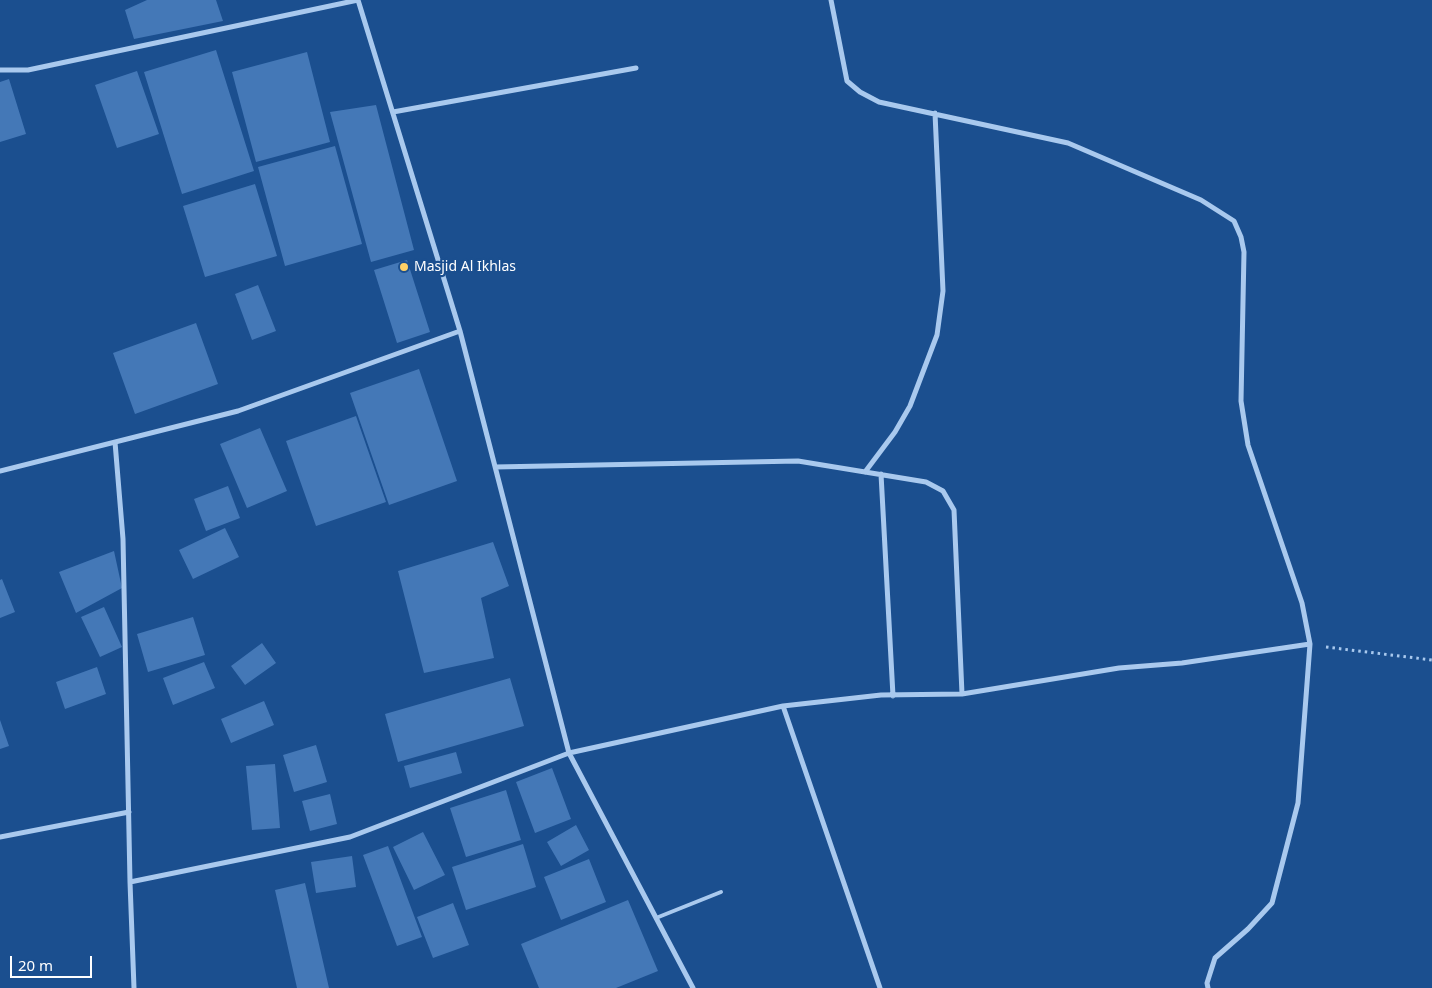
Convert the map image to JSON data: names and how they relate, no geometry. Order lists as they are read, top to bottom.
{
  "places": ["Masjid Al Ikhlas"],
  "scale_bar": "20 m"
}
